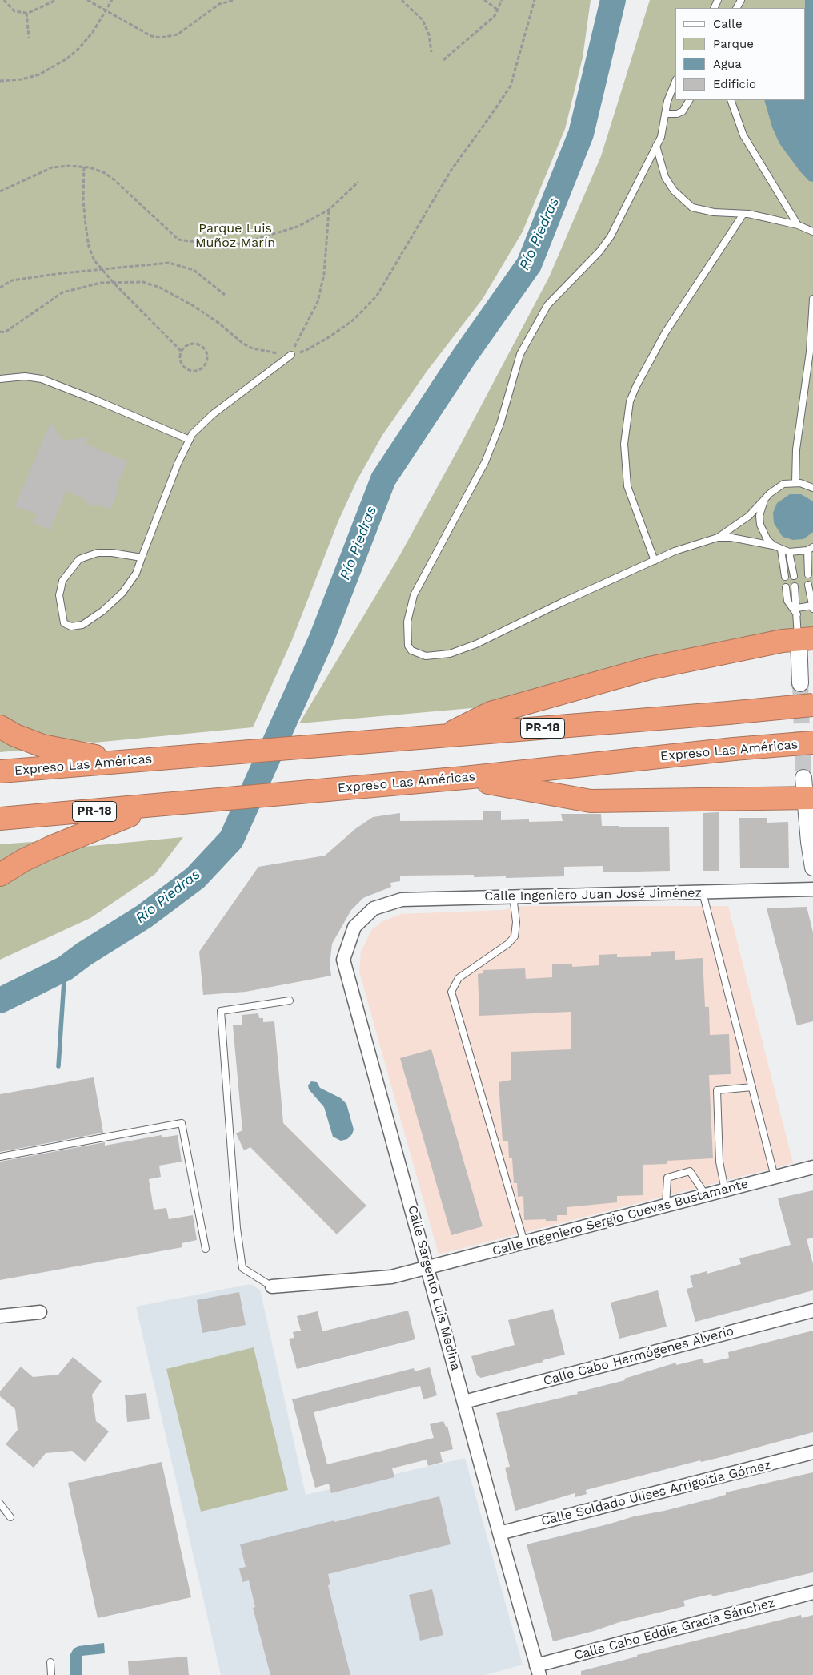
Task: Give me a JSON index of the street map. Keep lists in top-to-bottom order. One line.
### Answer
{"streets":{"highway":["PR-18","Expreso Las Américas"],"street":["Calle Ingeniero Juan José Jiménez","Calle Ingeniero Sergio Cuevas Bustamante","Calle Sargento Luis Medina","Calle Cabo Hermógenes Alverio","Calle Soldado Ulises Arrigoitia Gómez","Calle Cabo Eddie Gracia Sánchez"]},"crossings":[["Calle Ingeniero Juan José Jiménez","Calle Sargento Luis Medina"],["Calle Ingeniero Sergio Cuevas Bustamante","Calle Sargento Luis Medina"],["Calle Sargento Luis Medina","Calle Cabo Hermógenes Alverio"],["Calle Sargento Luis Medina","Calle Soldado Ulises Arrigoitia Gómez"],["Calle Sargento Luis Medina","Calle Cabo Eddie Gracia Sánchez"]],"water":["Río Piedras"],"parks":["Parque Luis Muñoz Marín"],"legend":["Calle","Parque","Agua","Edificio"]}
